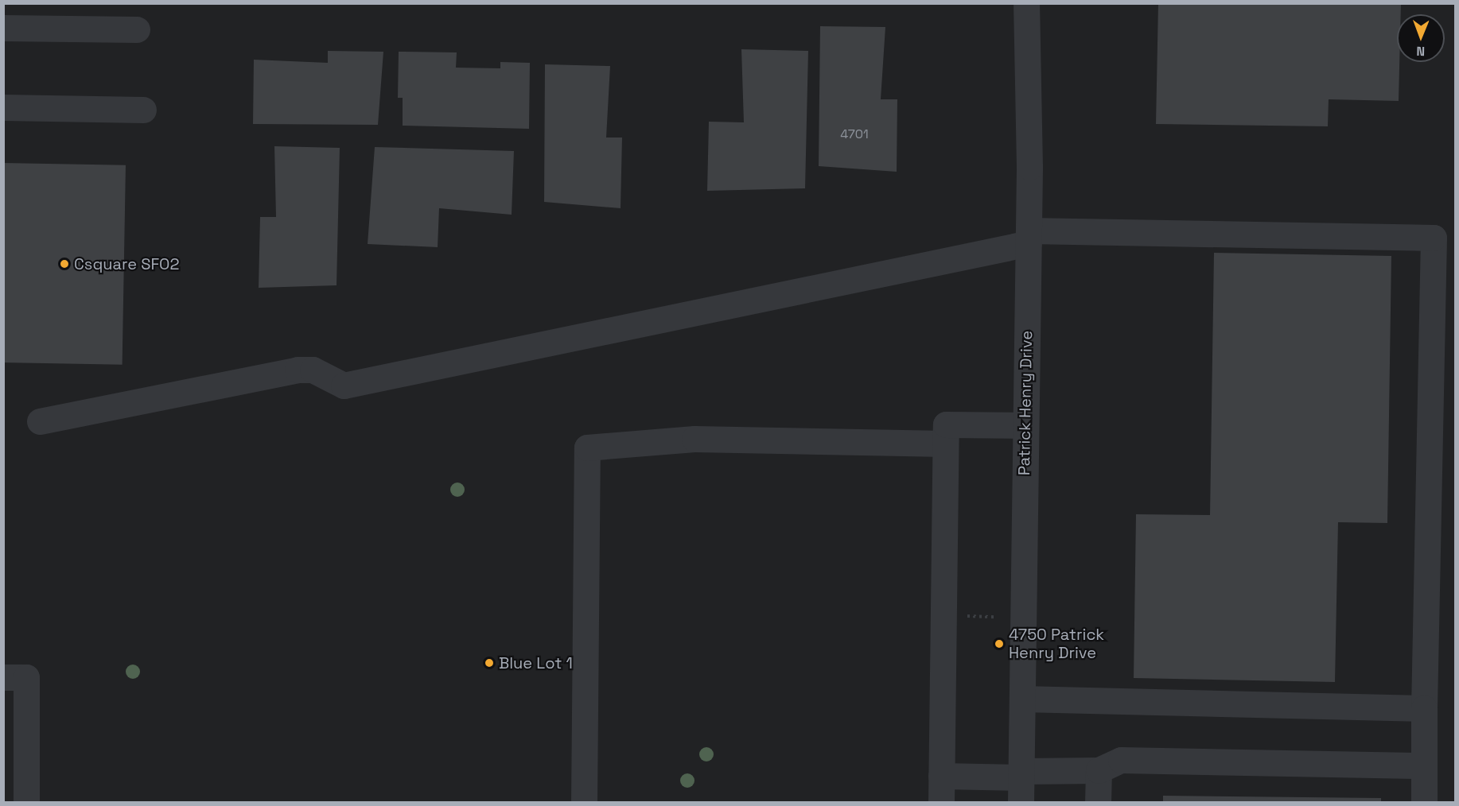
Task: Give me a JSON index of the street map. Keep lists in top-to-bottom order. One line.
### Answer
{"streets":{"street":["Patrick Henry Drive"]},"places":["Csquare SFO2","4750 Patrick Henry Drive","Blue Lot 1"],"house_numbers":["4701"],"north":"bottom"}
